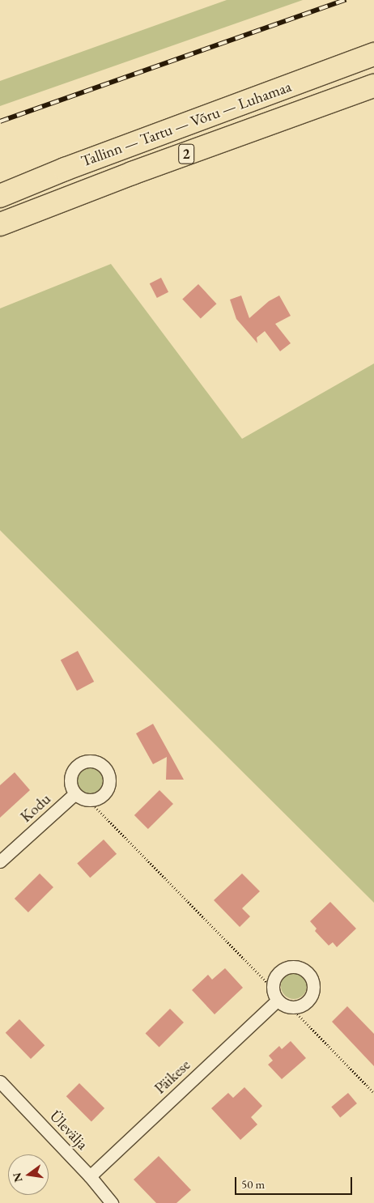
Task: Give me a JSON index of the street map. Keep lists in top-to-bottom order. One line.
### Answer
{"streets":{"highway":["Tallinn — Tartu — Võru — Luhamaa","2"],"street":["Kodu","Päikese","Ülevälja"]},"crossings":[["Päikese","Ülevälja"]],"scale_bar":"50 m","north":"left"}
